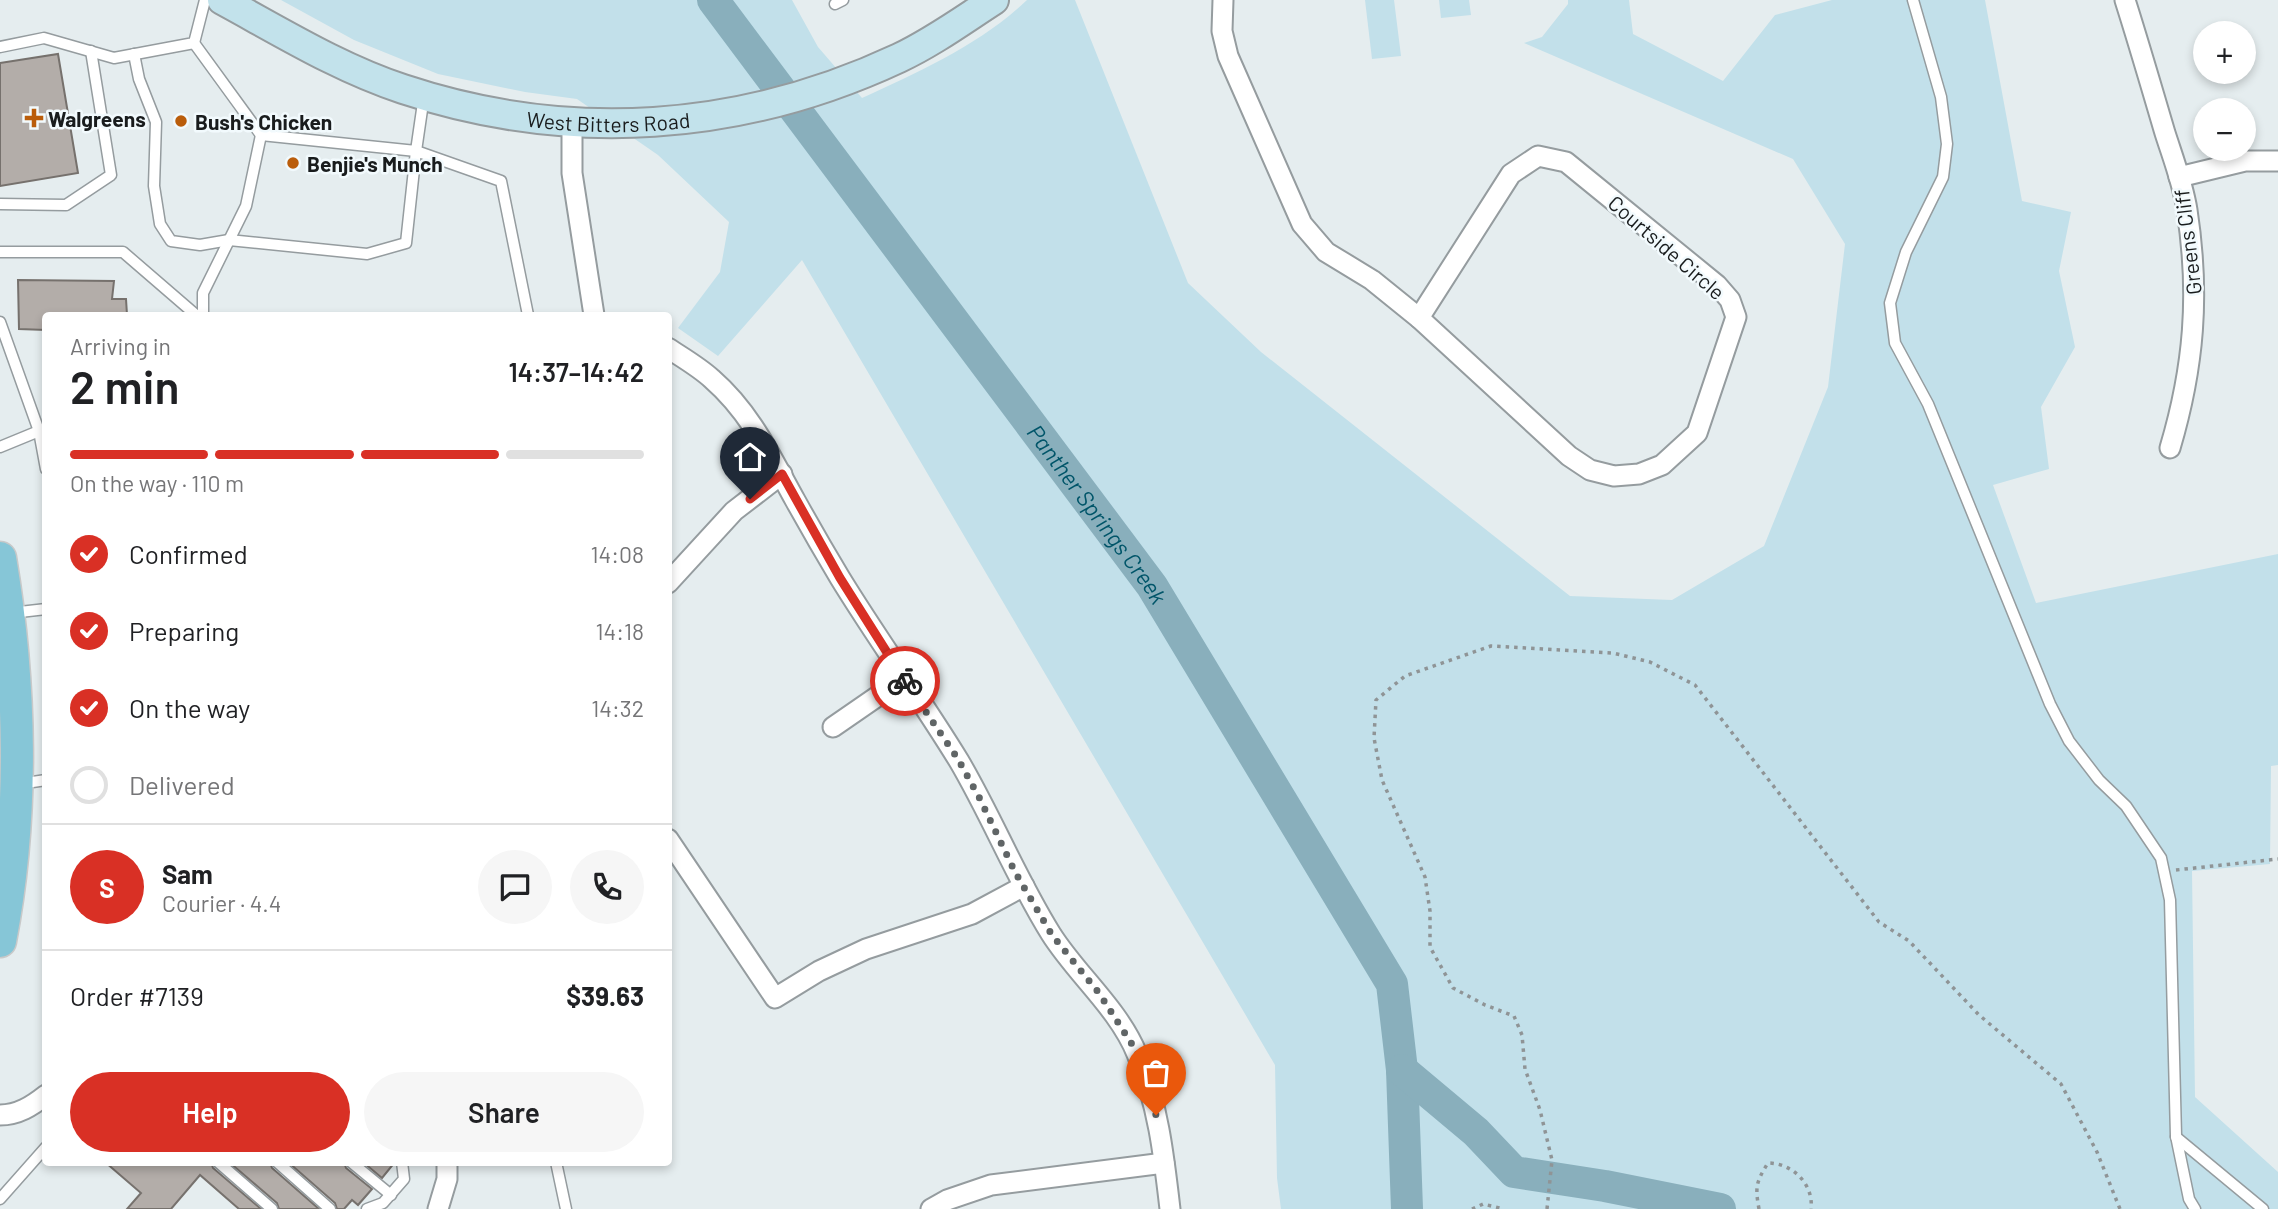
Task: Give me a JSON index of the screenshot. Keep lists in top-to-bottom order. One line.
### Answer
{"streets":{"main road":["West Bitters Road"],"street":["Greens Cliff","Courtside Circle"]},"water":["Panther Springs Creek"],"places":{"health":["Walgreens"],"other":["Bush's Chicken","Benjie's Munch"]},"page":{"map_buttons":["+","−"],"heading":["2 min","Arriving in","14:37–14:42"],"panel":["Sam","Courier · 4.4","Order #7139","$39.63"],"bar":"On the way · 110 m","list":[["Confirmed","14:08"],["Preparing","14:18"],["On the way","14:32"],"Delivered"],"round":"S","buttons":["Help","Share"]}}
